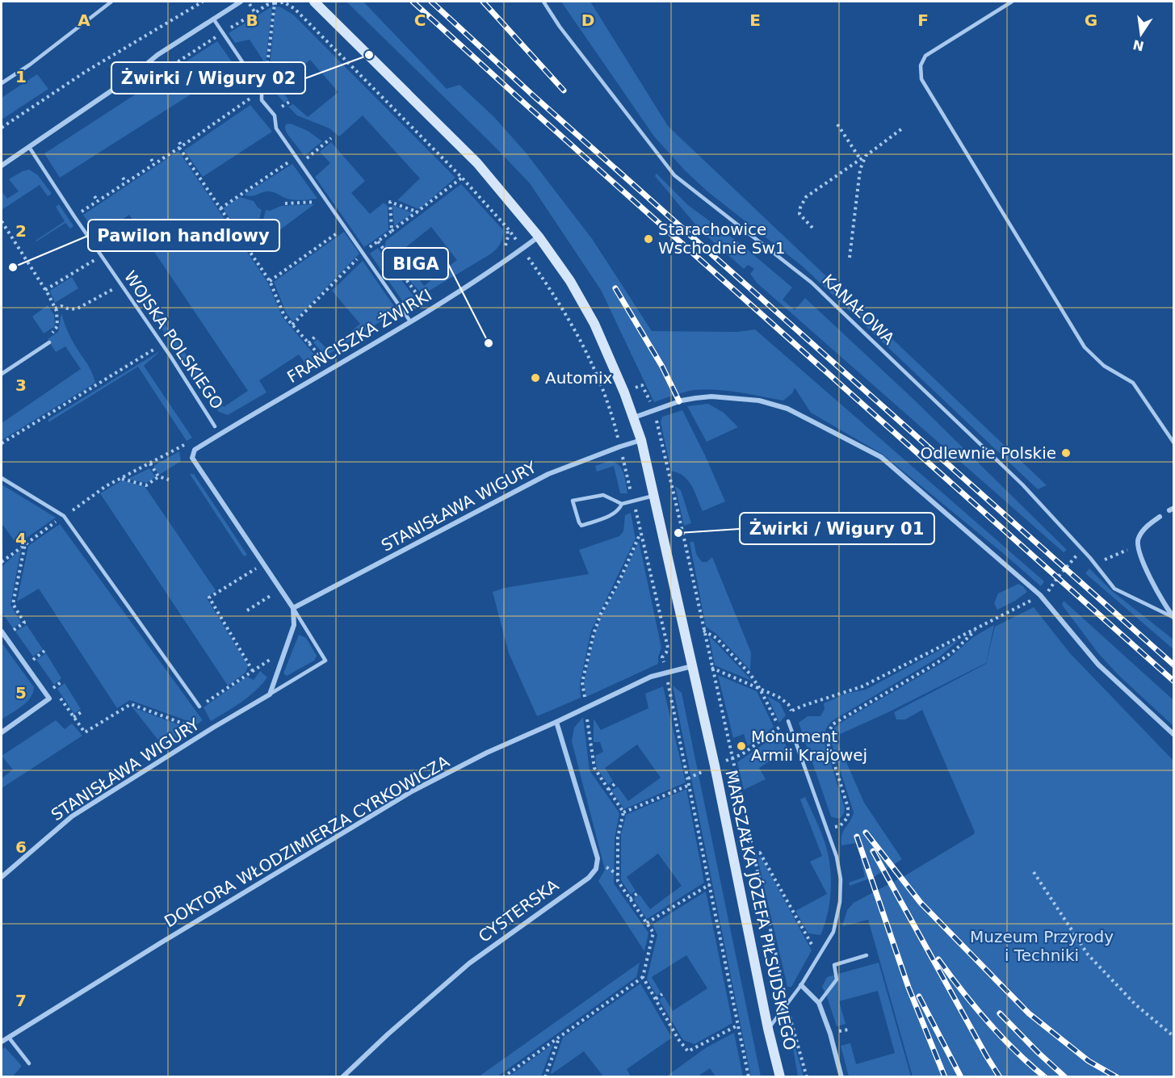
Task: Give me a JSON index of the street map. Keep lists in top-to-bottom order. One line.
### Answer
{"streets":{"street":["FRANCISZKA ŻWIRKI","STANISŁAWA WIGURY","DOKTORA WŁODZIMIERZA CYRKOWICZA","MARSZAŁKA JÓZEFA PIŁSUDSKIEGO","CYSTERSKA"],"lane":["KANAŁOWA","WOJSKA POLSKIEGO"]},"crossings":[["FRANCISZKA ŻWIRKI","STANISŁAWA WIGURY"],["FRANCISZKA ŻWIRKI","MARSZAŁKA JÓZEFA PIŁSUDSKIEGO"],["STANISŁAWA WIGURY","MARSZAŁKA JÓZEFA PIŁSUDSKIEGO"],["DOKTORA WŁODZIMIERZA CYRKOWICZA","MARSZAŁKA JÓZEFA PIŁSUDSKIEGO"],["DOKTORA WŁODZIMIERZA CYRKOWICZA","CYSTERSKA"]],"parks":["Muzeum Przyrody i Techniki"],"places":["Żwirki / Wigury 02","Starachowice Wschodnie Sw1","Pawilon handlowy","BIGA","Automix","Odlewnie Polskie","Żwirki / Wigury 01","Monument Armii Krajowej"],"north":"bottom","grid":{"columns":["A","B","C","D","E","F","G"],"rows":["1","2","3","4","5","6","7"]}}
